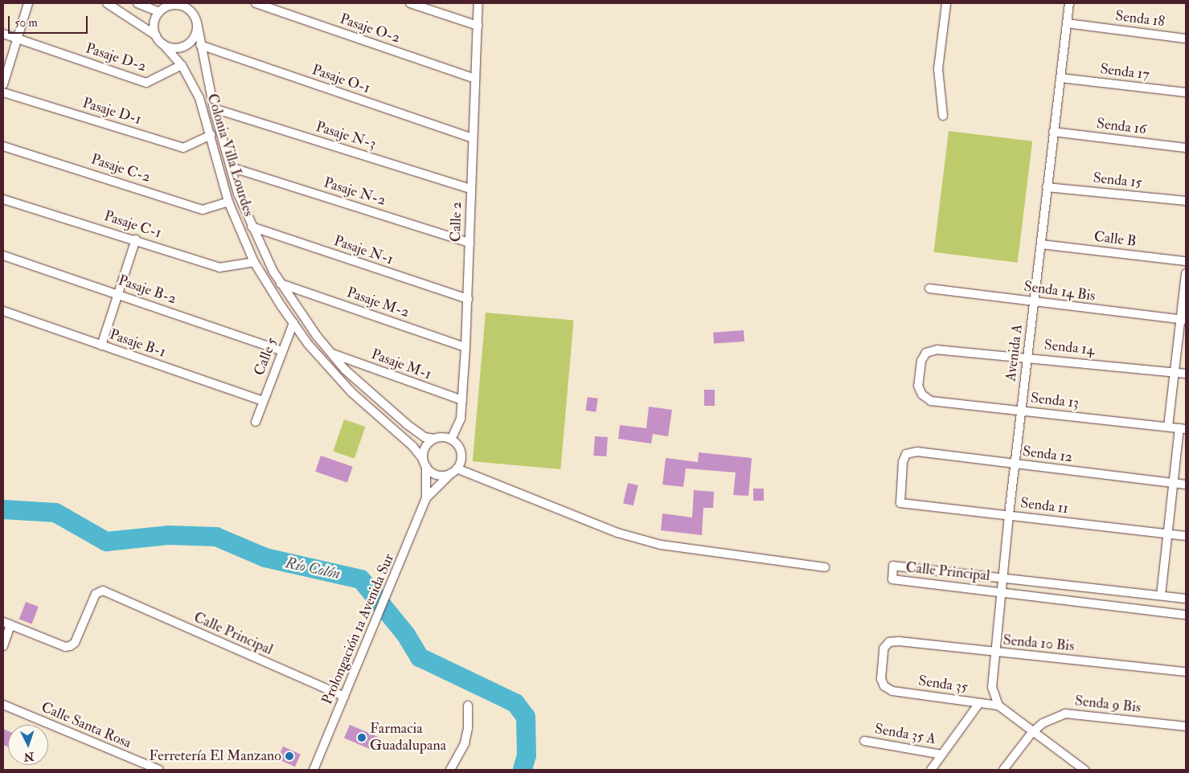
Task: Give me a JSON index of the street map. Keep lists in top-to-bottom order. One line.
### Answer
{"streets":{"street":["Senda 18","Pasaje O-2","Pasaje D-2","Senda 17","Pasaje O-1","Pasaje D-1","Senda 16","Pasaje N-3","Colonia Villa Lourdes","Pasaje C-2","Senda 15","Pasaje N-2","Calle 2","Pasaje C-1","Calle B","Pasaje N-1","Pasaje B-2","Senda 14 Bis","Pasaje M-2","Pasaje B-1","Senda 14","Avenida A","Calle 5","Pasaje M-1","Senda 13","Senda 12","Senda 11","Calle Principal","Prolongación 1a Avenida Sur","Senda 10 Bis","Senda 35","Senda 9 Bis","Calle Santa Rosa","Senda 35 A"]},"crossings":[["Senda 18","Avenida A"],["Pasaje O-2","Calle 2"],["Pasaje D-2","Colonia Villa Lourdes"],["Senda 17","Avenida A"],["Pasaje O-1","Colonia Villa Lourdes"],["Pasaje O-1","Calle 2"],["Pasaje D-1","Colonia Villa Lourdes"],["Senda 16","Avenida A"],["Pasaje N-3","Colonia Villa Lourdes"],["Pasaje N-3","Calle 2"],["Colonia Villa Lourdes","Pasaje C-2"],["Colonia Villa Lourdes","Pasaje N-2"],["Colonia Villa Lourdes","Calle 2"],["Colonia Villa Lourdes","Pasaje C-1"],["Colonia Villa Lourdes","Pasaje N-1"],["Colonia Villa Lourdes","Pasaje M-2"],["Colonia Villa Lourdes","Calle 5"],["Colonia Villa Lourdes","Pasaje M-1"],["Colonia Villa Lourdes","Prolongación 1a Avenida Sur"],["Senda 15","Avenida A"],["Pasaje N-2","Calle 2"],["Calle 2","Pasaje N-1"],["Calle 2","Pasaje M-2"],["Calle 2","Pasaje M-1"],["Calle 2","Prolongación 1a Avenida Sur"],["Calle B","Avenida A"],["Pasaje B-2","Calle 5"],["Senda 14 Bis","Avenida A"],["Pasaje B-1","Calle 5"],["Senda 14","Avenida A"],["Senda 14","Senda 13"],["Avenida A","Senda 13"],["Avenida A","Senda 12"],["Avenida A","Senda 11"],["Avenida A","Calle Principal"],["Avenida A","Senda 10 Bis"],["Avenida A","Senda 35"],["Senda 12","Senda 11"],["Calle Principal","Prolongación 1a Avenida Sur"],["Senda 10 Bis","Senda 35"]],"water":["Río Colón"],"places":["Farmacia Guadalupana","Ferretería El Manzano"],"scale_bar":"50 m","north":"bottom"}
